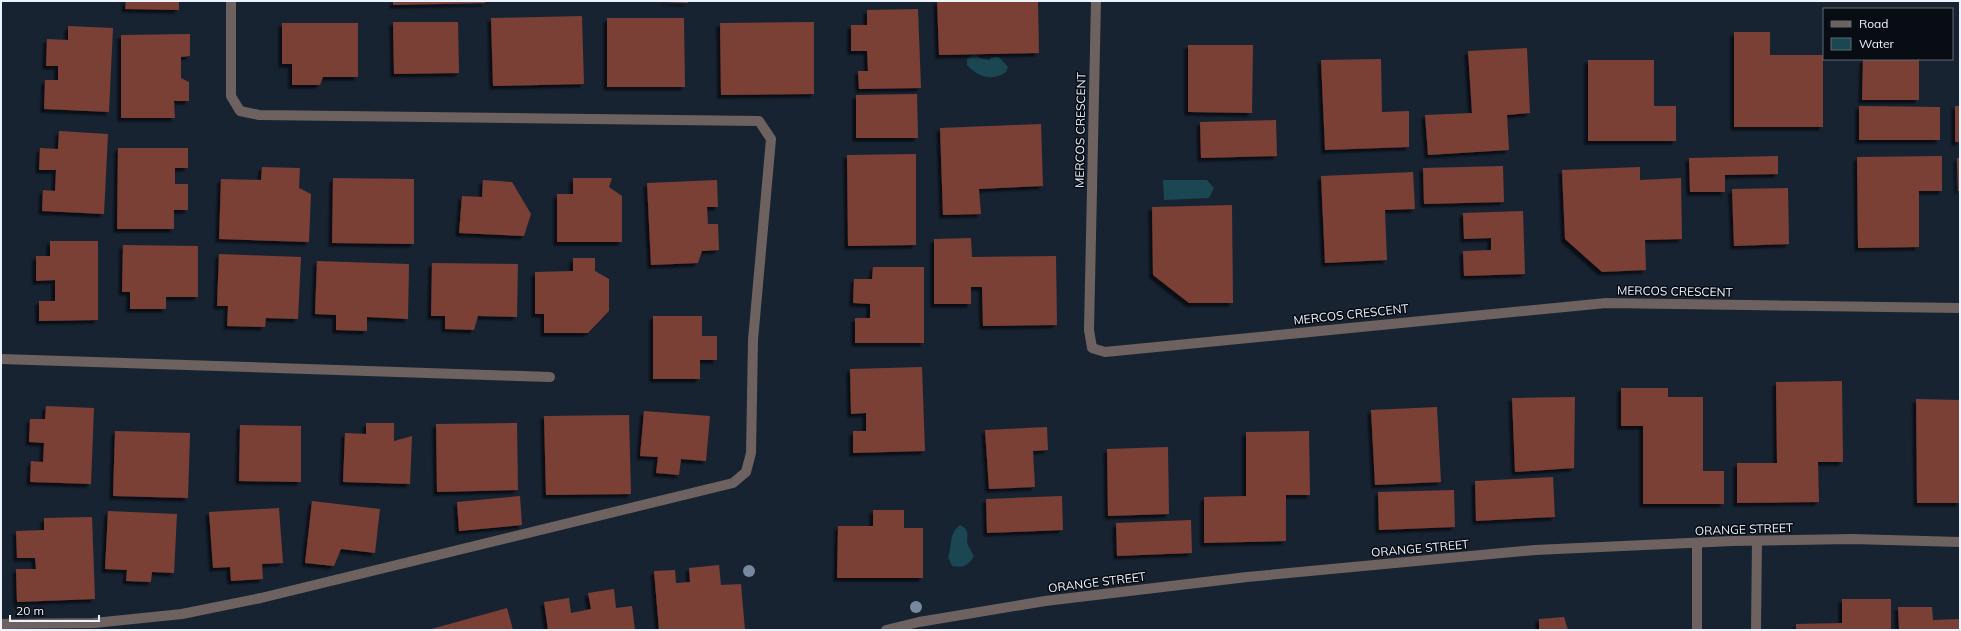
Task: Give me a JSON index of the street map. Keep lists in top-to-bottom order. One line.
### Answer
{"streets":{"street":["MERCOS CRESCENT","ORANGE STREET"]},"legend":["Road","Water"],"scale_bar":"20 m"}
